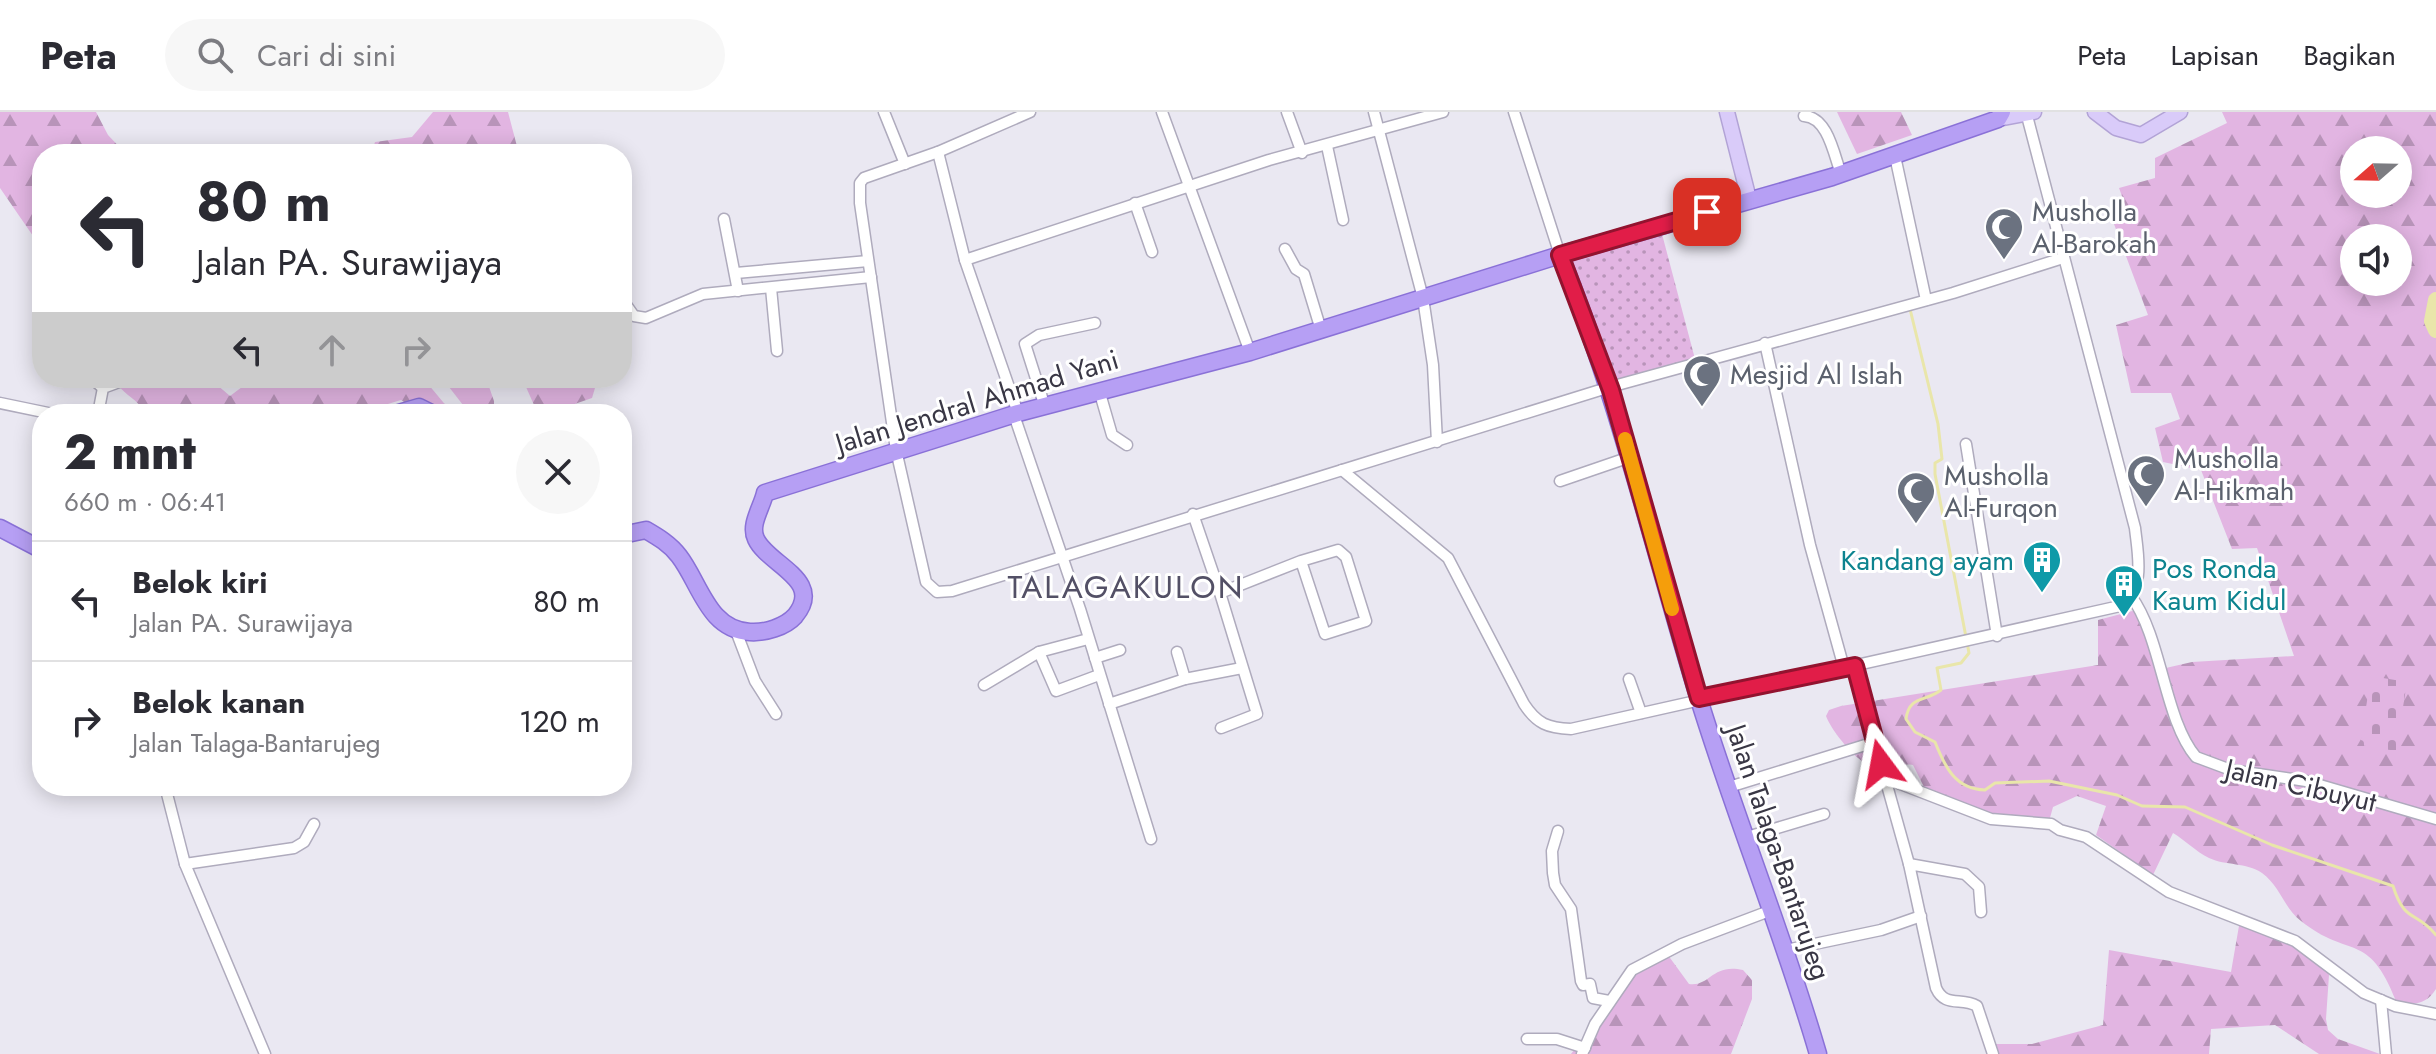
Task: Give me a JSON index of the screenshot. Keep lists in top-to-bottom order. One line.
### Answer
{"streets":{"main road":["Jalan Jendral Ahmad Yani","Jalan Talaga-Bantarujeg"],"street":["Jalan Cibuyut"]},"crossings":[["Jalan Jendral Ahmad Yani","Jalan Talaga-Bantarujeg"]],"districts":["TALAGAKULON"],"places":{"mosque":["Musholla Al-Barokah","Mesjid Al Islah","Musholla Al-Hikmah","Musholla Al-Furqon"],"building":["Kandang ayam","Pos Ronda Kaum Kidul"]},"north":"left","page":{"header":"Peta","search":"Cari di sini","nav":["Peta","Lapisan","Bagikan"],"turn":["80 m","Jalan PA. Surawijaya"],"heading":["2 mnt","660 m · 06:41"],"list":[{"name":"Belok kiri","note":"Jalan PA. Surawijaya","value":"80 m"},{"name":"Belok kanan","note":"Jalan Talaga-Bantarujeg","value":"120 m"}]}}
